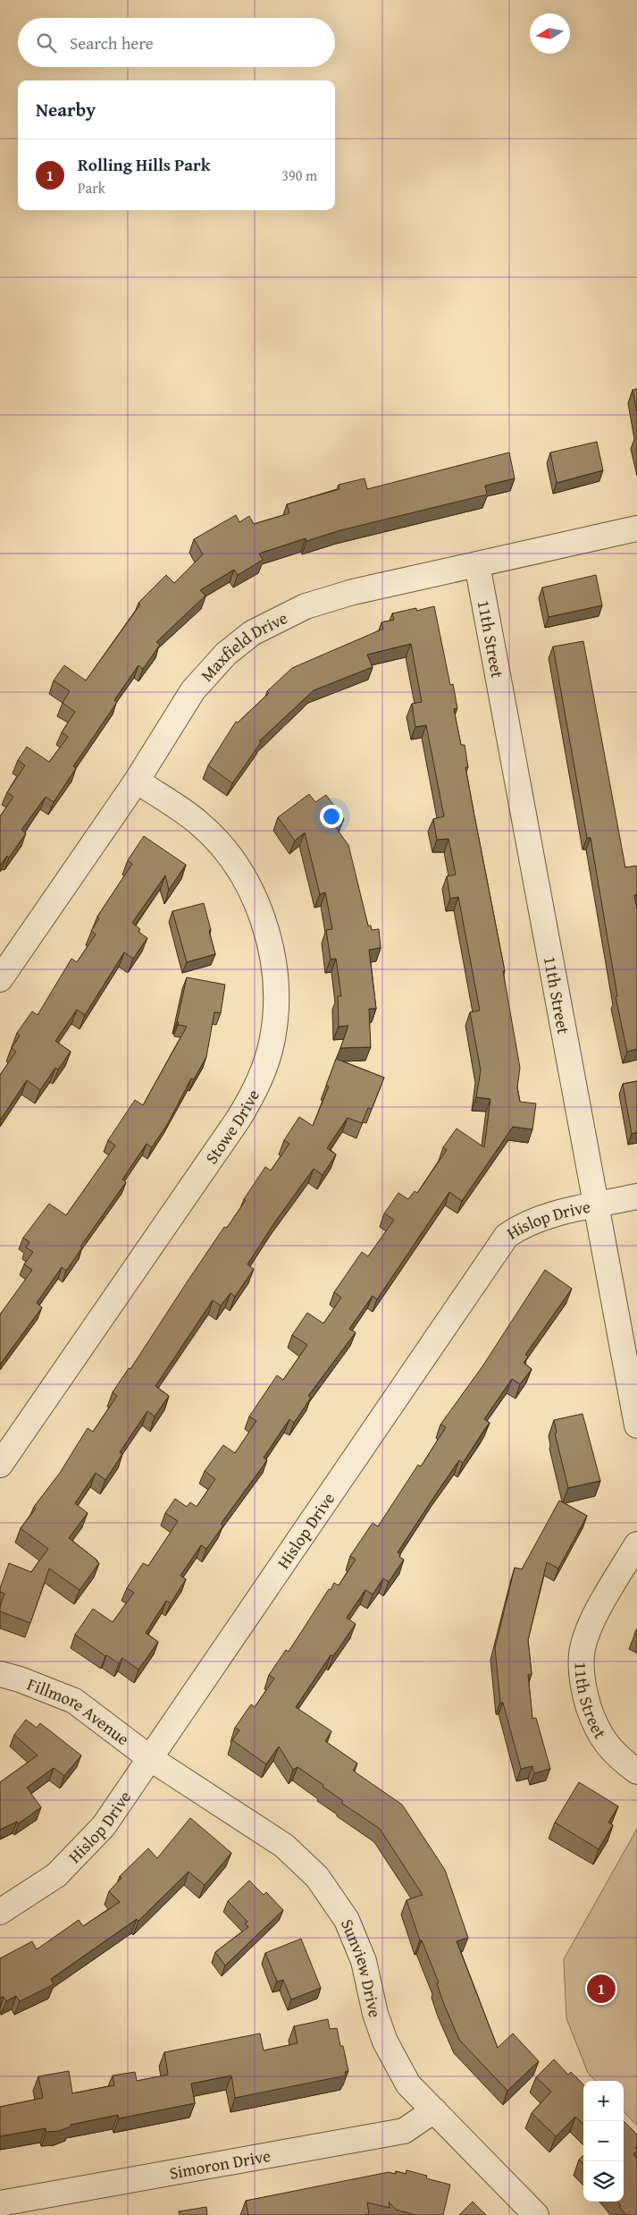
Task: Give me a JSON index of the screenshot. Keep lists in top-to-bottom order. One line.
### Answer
{"streets":{"street":["11th Street","Maxfield Drive","Stowe Drive","Hislop Drive","Fillmore Avenue","Sunview Drive","Simoron Drive"]},"crossings":[["11th Street","Maxfield Drive"],["11th Street","Hislop Drive"],["Maxfield Drive","Stowe Drive"],["Hislop Drive","Fillmore Avenue"],["Hislop Drive","Sunview Drive"],["Fillmore Avenue","Sunview Drive"],["Sunview Drive","Simoron Drive"]],"north":"left","page":{"search":"Search here","heading":"Nearby","list":[{"mark":"1","name":"Rolling Hills Park","note":"Park","value":"390 m"}],"pins":"1","map_buttons":["+","−"]}}
